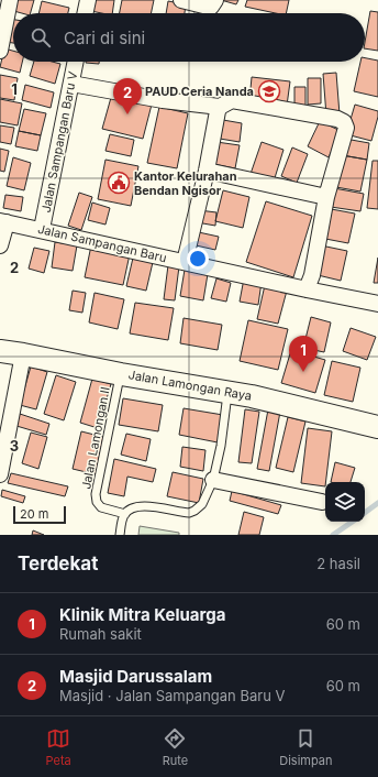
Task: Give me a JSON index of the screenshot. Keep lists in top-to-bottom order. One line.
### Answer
{"streets":{"street":["Jalan Sampangan Baru V","Jalan Sampangan Baru","Jalan Lamongan Raya"],"lane":["Jalan Lamongan II"]},"crossings":[["Jalan Sampangan Baru V","Jalan Sampangan Baru"],["Jalan Lamongan Raya","Jalan Lamongan II"]],"places":{"school or university":["PAUD Ceria Nanda"],"public building":["Kantor Kelurahan Bendan Ngisor"]},"scale_bar":"20 m","page":{"search":"Cari di sini","pins":["2","1"],"scale":"20 m","heading":["Terdekat","2 hasil"],"list":[{"mark":"1","name":"Klinik Mitra Keluarga","note":"Rumah sakit","value":"60 m"},{"mark":"2","name":"Masjid Darussalam","note":"Masjid · Jalan Sampangan Baru V","value":"60 m"}],"nav":["Peta","Rute","Disimpan"]},"grid":{"rows":["1","2","3"]}}
